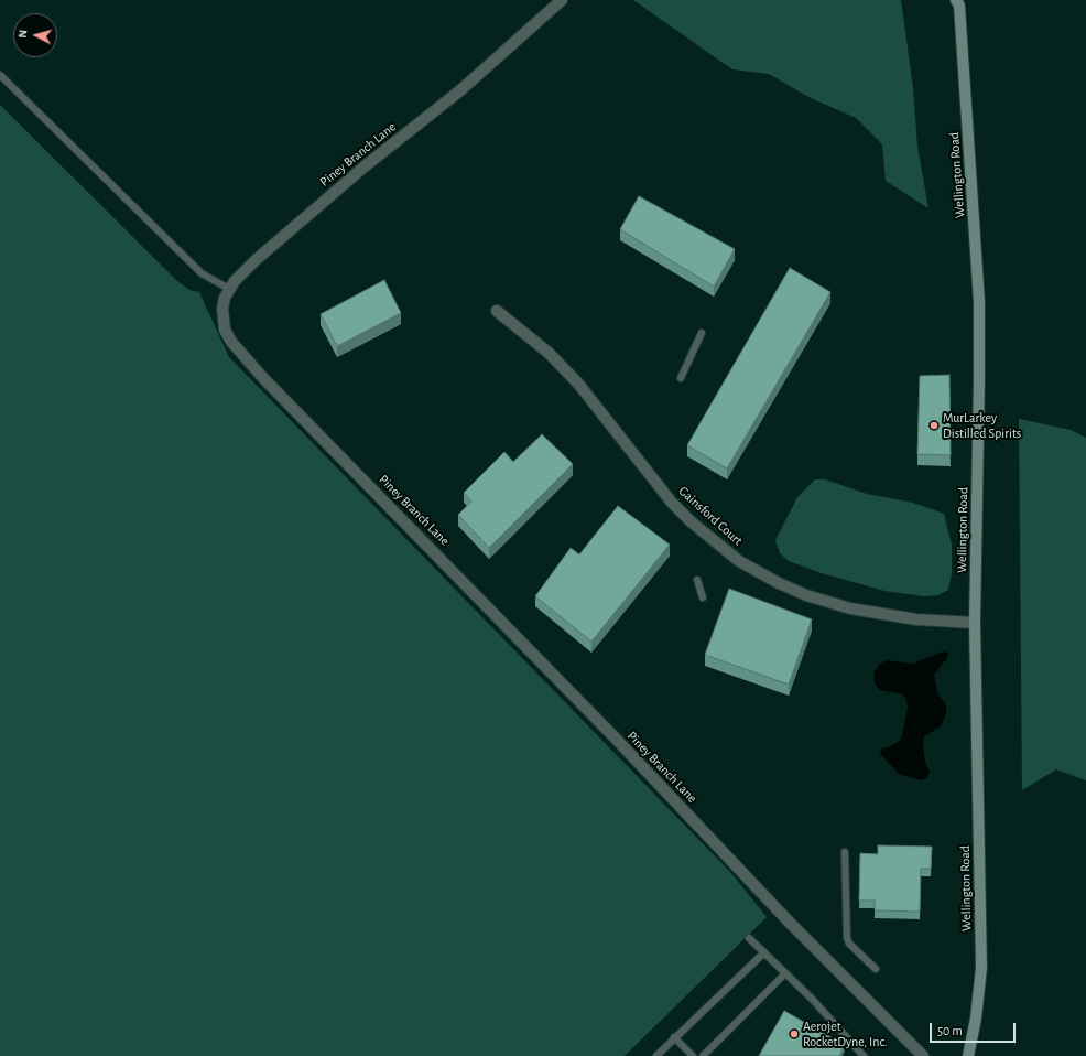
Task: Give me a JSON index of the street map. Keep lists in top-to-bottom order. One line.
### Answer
{"streets":{"main road":["Wellington Road"],"street":["Piney Branch Lane","Gainsford Court"]},"crossings":[["Wellington Road","Gainsford Court"]],"places":["MurLarkey Distilled Spirits","Aerojet RocketDyne, Inc."],"scale_bar":"50 m","north":"left"}
